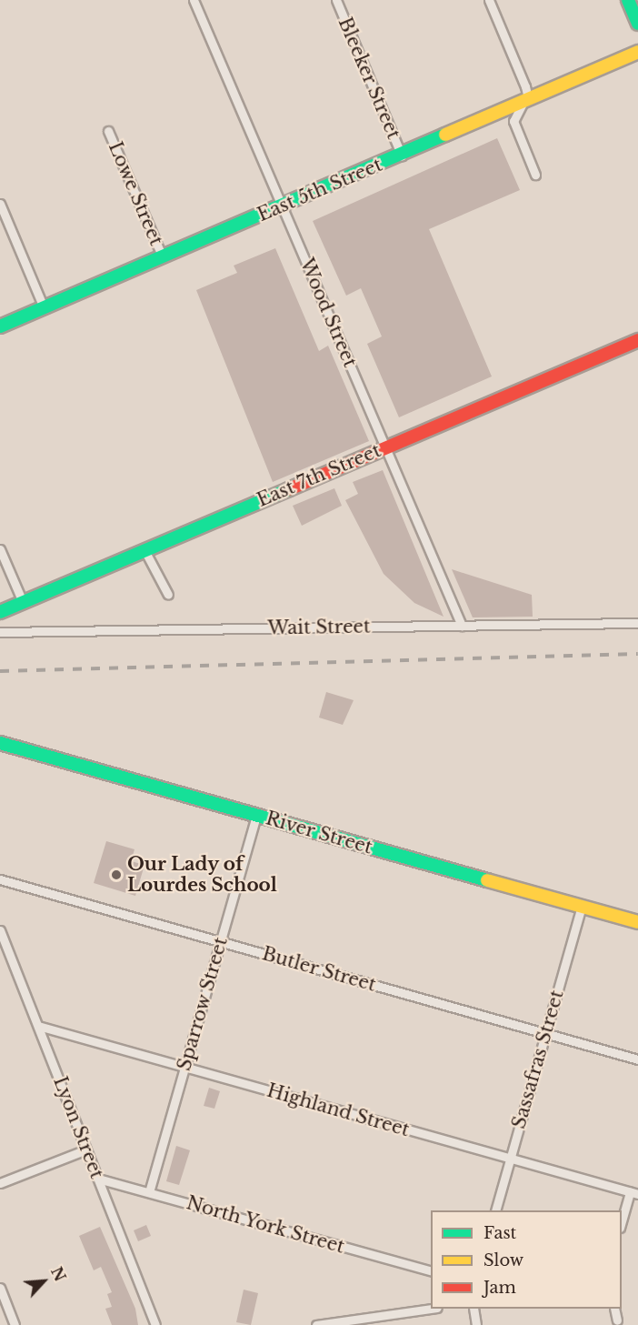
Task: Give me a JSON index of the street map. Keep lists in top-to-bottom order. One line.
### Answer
{"streets":{"street":["Bleeker Street","East 5th Street","Lowe Street","Wood Street","East 7th Street","Wait Street","River Street","Butler Street","Sparrow Street","Sassafras Street","Highland Street","Lyon Street","North York Street"]},"crossings":[["Bleeker Street","East 5th Street"],["East 5th Street","Lowe Street"],["East 5th Street","Wood Street"],["Wood Street","East 7th Street"],["Wood Street","Wait Street"],["River Street","Sparrow Street"],["River Street","Sassafras Street"],["Butler Street","Sparrow Street"],["Butler Street","Sassafras Street"],["Sparrow Street","Highland Street"],["Sparrow Street","North York Street"],["Sassafras Street","Highland Street"],["Highland Street","Lyon Street"],["Lyon Street","North York Street"]],"places":["Our Lady of Lourdes School"],"legend":["Fast","Slow","Jam"],"north":"top right"}
